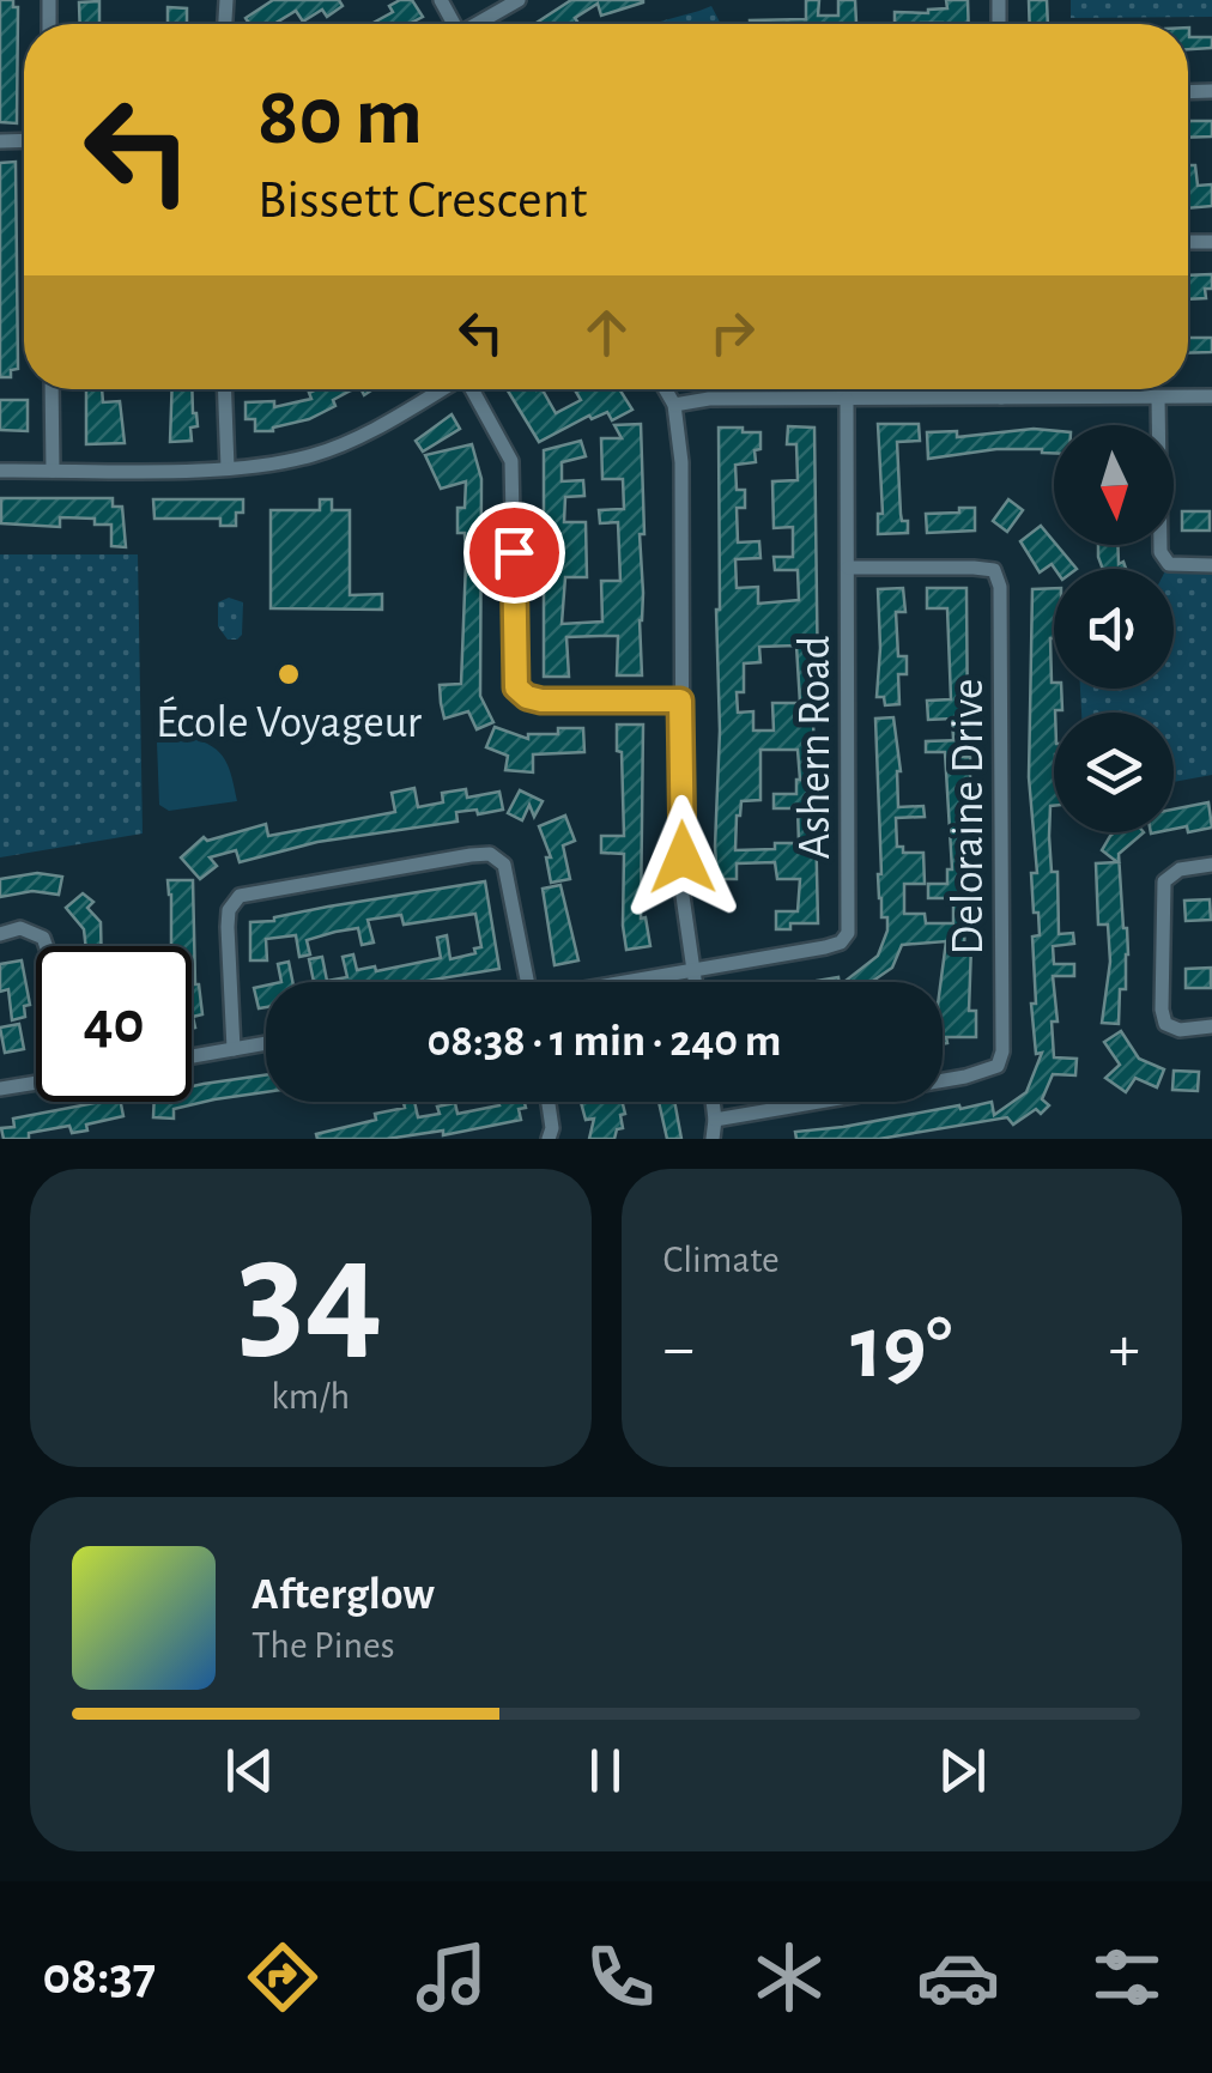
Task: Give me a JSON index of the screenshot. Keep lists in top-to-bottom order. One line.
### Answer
{"streets":{"street":["Ashern Road","Deloraine Drive"]},"crossings":[["Ashern Road","Deloraine Drive"]],"places":["École Voyageur"],"north":"bottom","page":{"turn":["80 m","Bissett Crescent"],"limit":"40","trip":"08:38 · 1 min · 240 m","tile":[["34","km/h"],"Climate"],"heat":["−","19°","+"],"song":["Afterglow","The Pines"],"tabs":"08:37"}}
